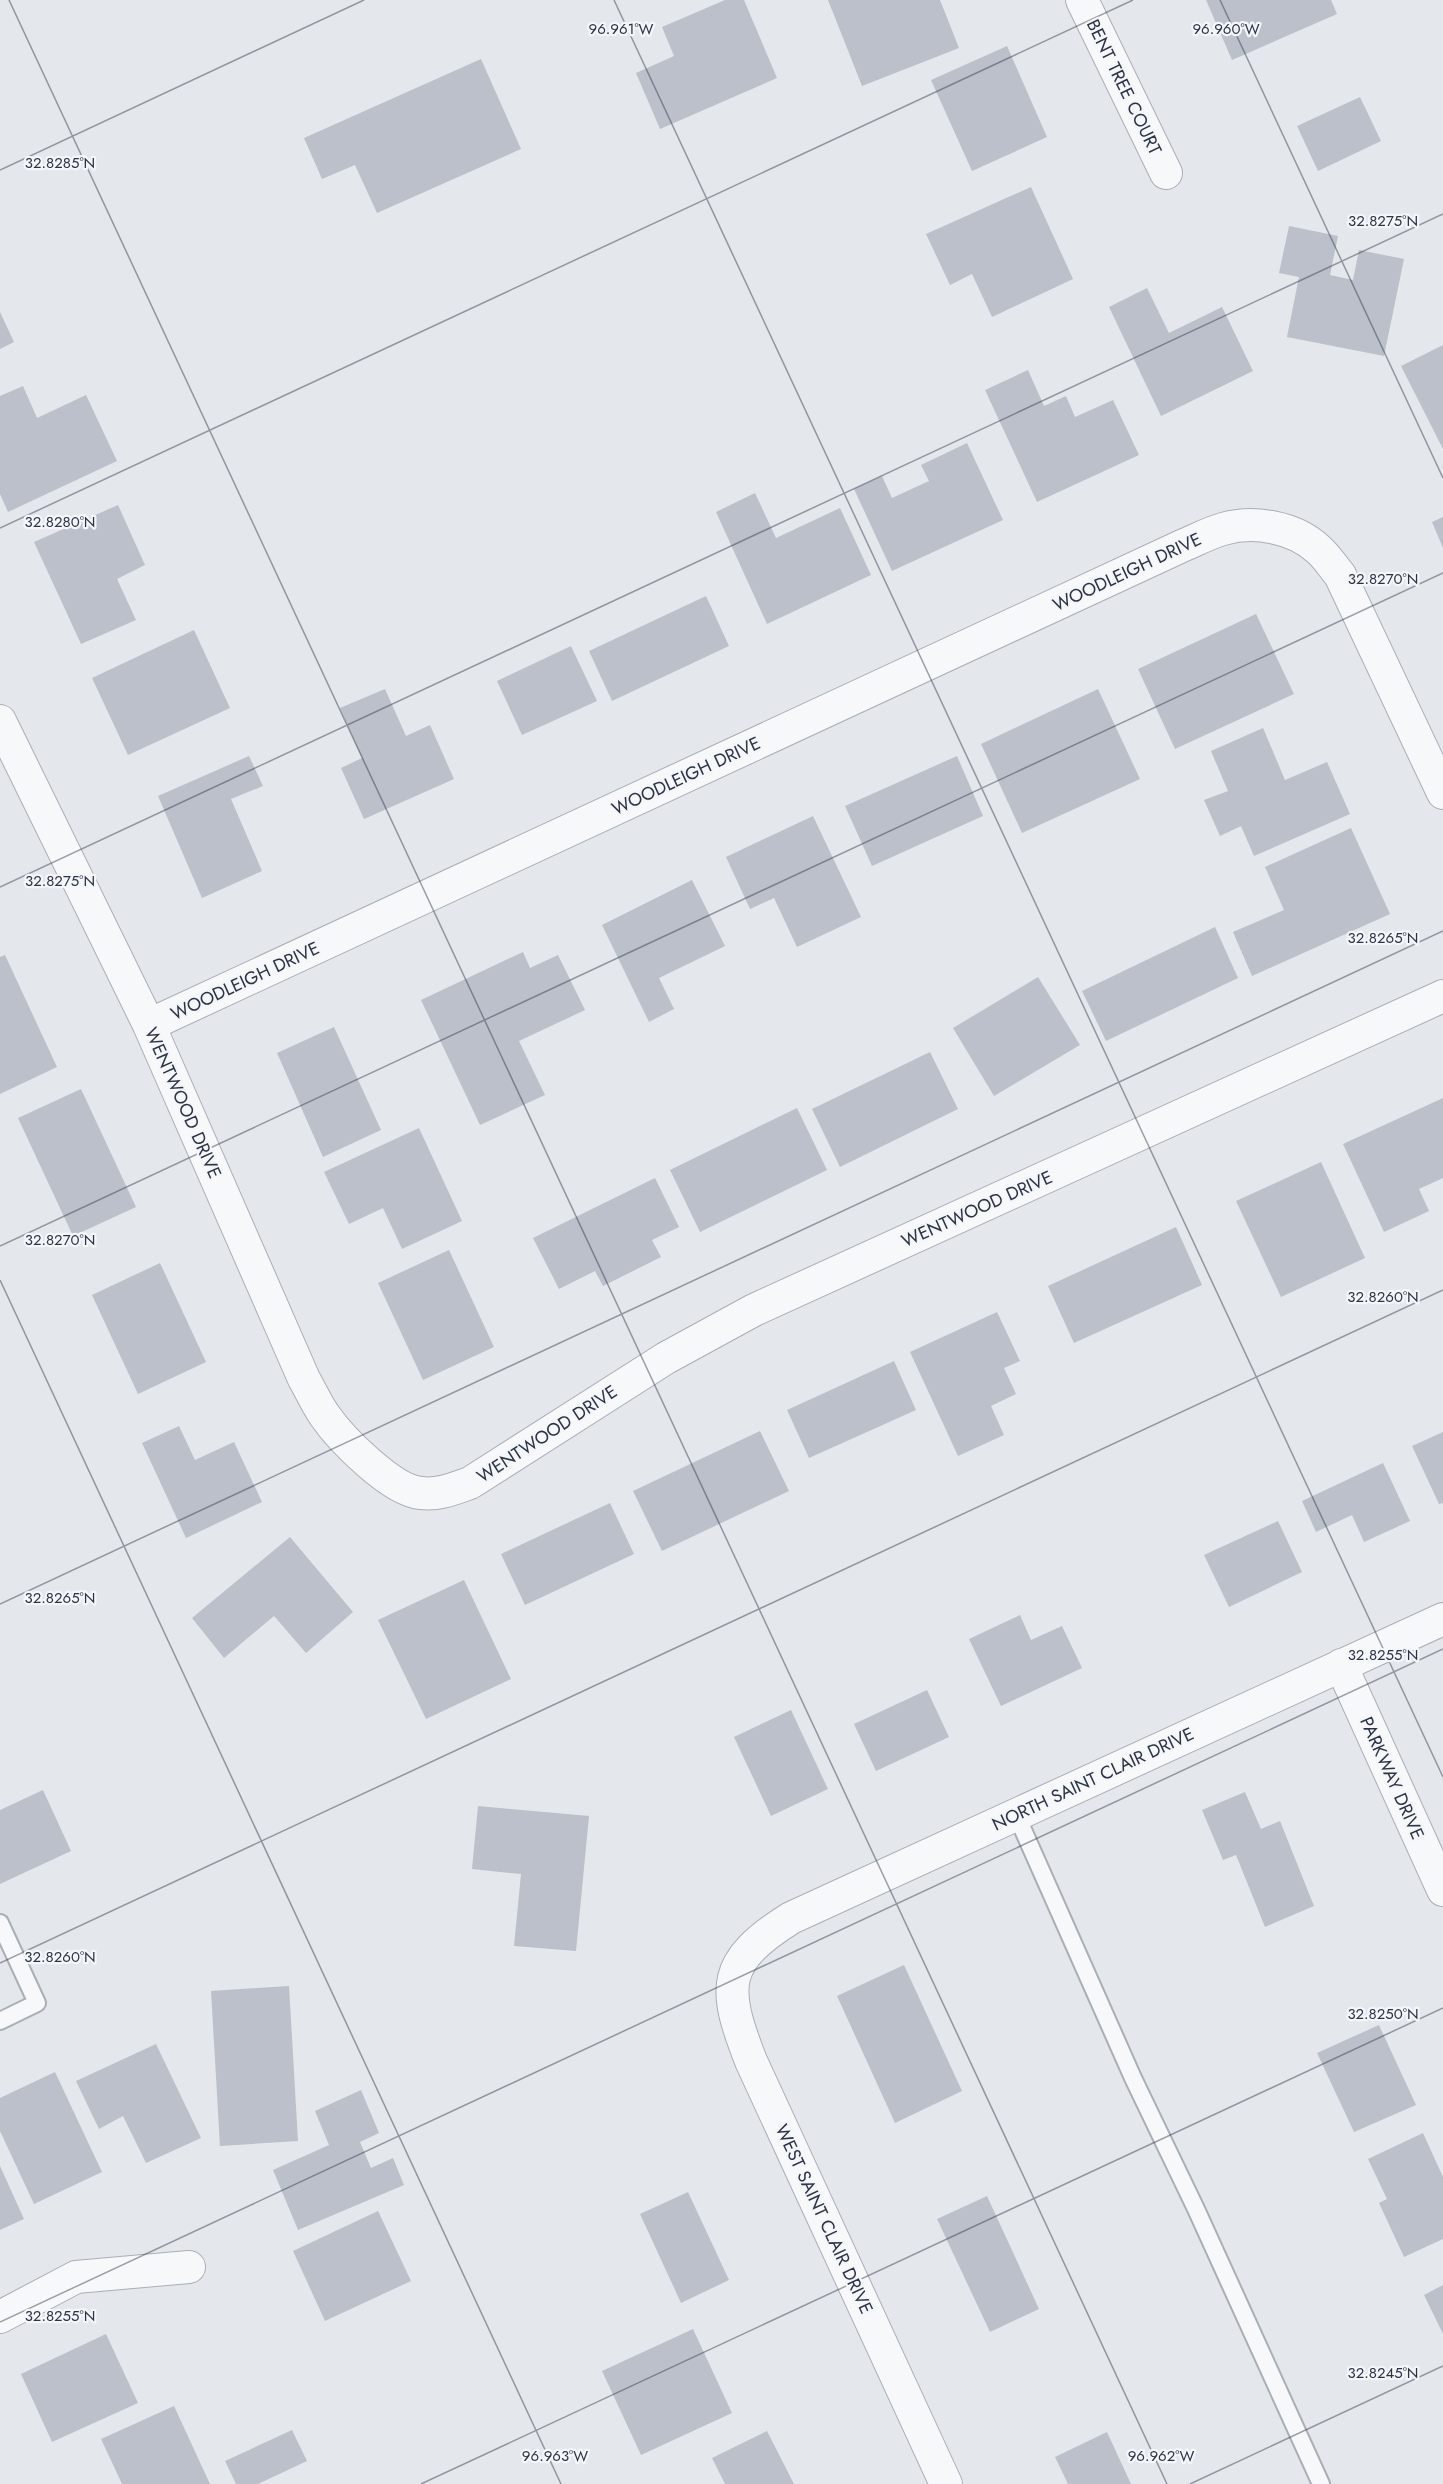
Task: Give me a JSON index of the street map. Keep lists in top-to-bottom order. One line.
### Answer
{"streets":{"street":["BENT TREE COURT","WOODLEIGH DRIVE","WENTWOOD DRIVE","PARKWAY DRIVE","NORTH SAINT CLAIR DRIVE","WEST SAINT CLAIR DRIVE"]},"crossings":[["WOODLEIGH DRIVE","WENTWOOD DRIVE"],["PARKWAY DRIVE","NORTH SAINT CLAIR DRIVE"],["NORTH SAINT CLAIR DRIVE","WEST SAINT CLAIR DRIVE"]],"coordinates":["96.961°W","96.960°W","32.8285°N","32.8275°N","32.8280°N","32.8270°N","32.8265°N","32.8260°N","32.8255°N","32.8250°N","32.8245°N","96.963°W","96.962°W"]}
